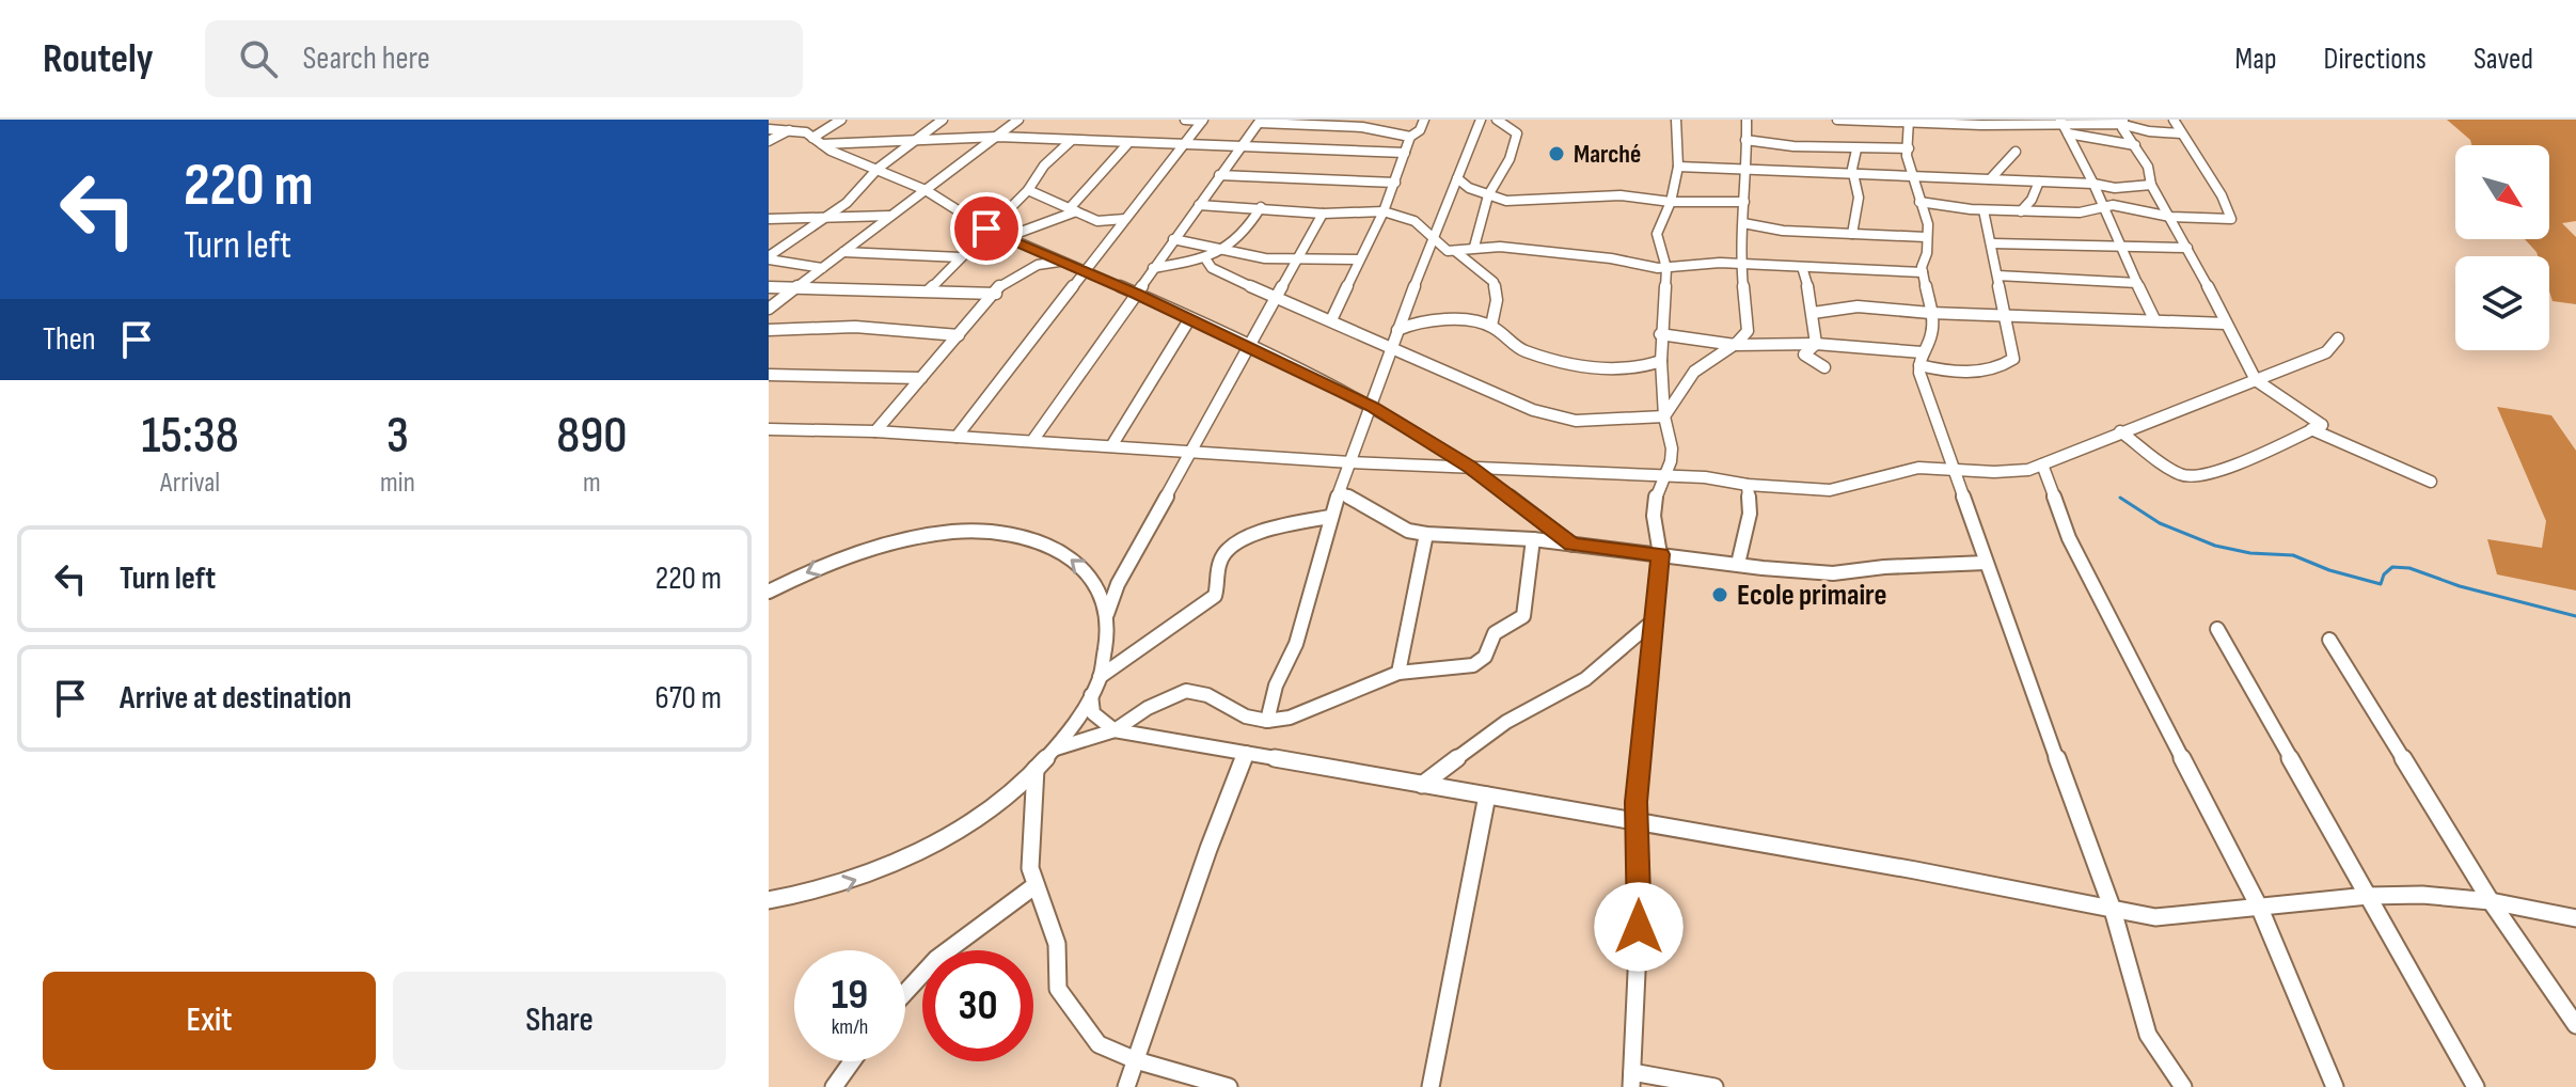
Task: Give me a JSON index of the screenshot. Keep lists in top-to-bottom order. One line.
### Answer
{"places":["Marché","Ecole primaire"],"north":"bottom right","page":{"header":"Routely","search":"Search here","nav":["Map","Directions","Saved"],"turn":["220 m","Turn left"],"then":"Then","eta":["15:38","Arrival","3","min","890","m"],"list":[{"name":"Turn left","value":"220 m"},{"name":"Arrive at destination","value":"670 m"}],"speed":"19 km/h","limit":"30","buttons":["Exit","Share"]}}
